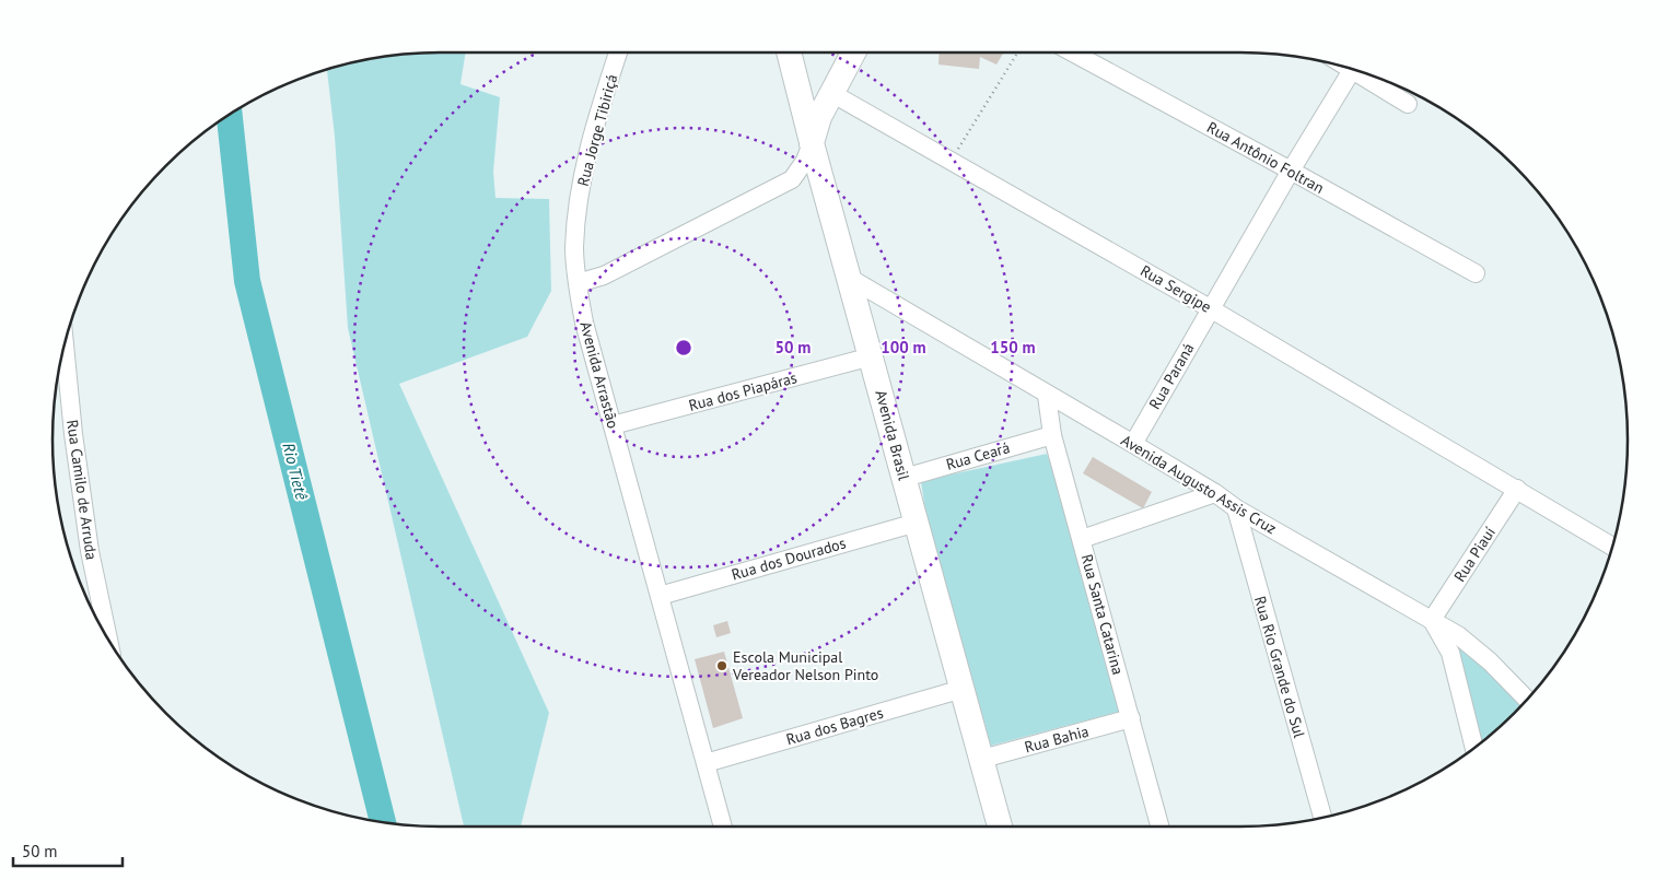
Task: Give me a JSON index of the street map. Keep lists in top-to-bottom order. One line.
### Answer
{"streets":{"street":["Rua Jorge Tibiriçá","Rua Antônio Foltran","Rua Sergipe","Avenida Arrastão","Rua Paraná","Rua dos Piapáras","Avenida Brasil","Rua Ceará","Avenida Augusto Assis Cruz","Rua Camilo de Arruda","Rua Piauí","Rua dos Dourados","Rua Santa Catarina","Rua Rio Grande do Sul","Rua dos Bagres","Rua Bahia"]},"crossings":[["Rua Jorge Tibiriçá","Avenida Arrastão"],["Rua Antônio Foltran","Rua Paraná"],["Rua Sergipe","Rua Paraná"],["Rua Sergipe","Rua Piauí"],["Avenida Arrastão","Rua dos Piapáras"],["Avenida Arrastão","Rua dos Dourados"],["Avenida Arrastão","Rua dos Bagres"],["Rua Paraná","Avenida Augusto Assis Cruz"],["Rua dos Piapáras","Avenida Brasil"],["Avenida Brasil","Rua Ceará"],["Avenida Brasil","Avenida Augusto Assis Cruz"],["Avenida Brasil","Rua dos Dourados"],["Avenida Brasil","Rua dos Bagres"],["Avenida Brasil","Rua Bahia"],["Rua Ceará","Rua Santa Catarina"],["Avenida Augusto Assis Cruz","Rua Piauí"],["Avenida Augusto Assis Cruz","Rua Santa Catarina"],["Avenida Augusto Assis Cruz","Rua Rio Grande do Sul"],["Rua Santa Catarina","Rua Bahia"]],"water":["Rio Tietê"],"places":["Escola Municipal Vereador Nelson Pinto"],"scale_bar":"50 m","rings":["50 m","100 m","150 m"]}
